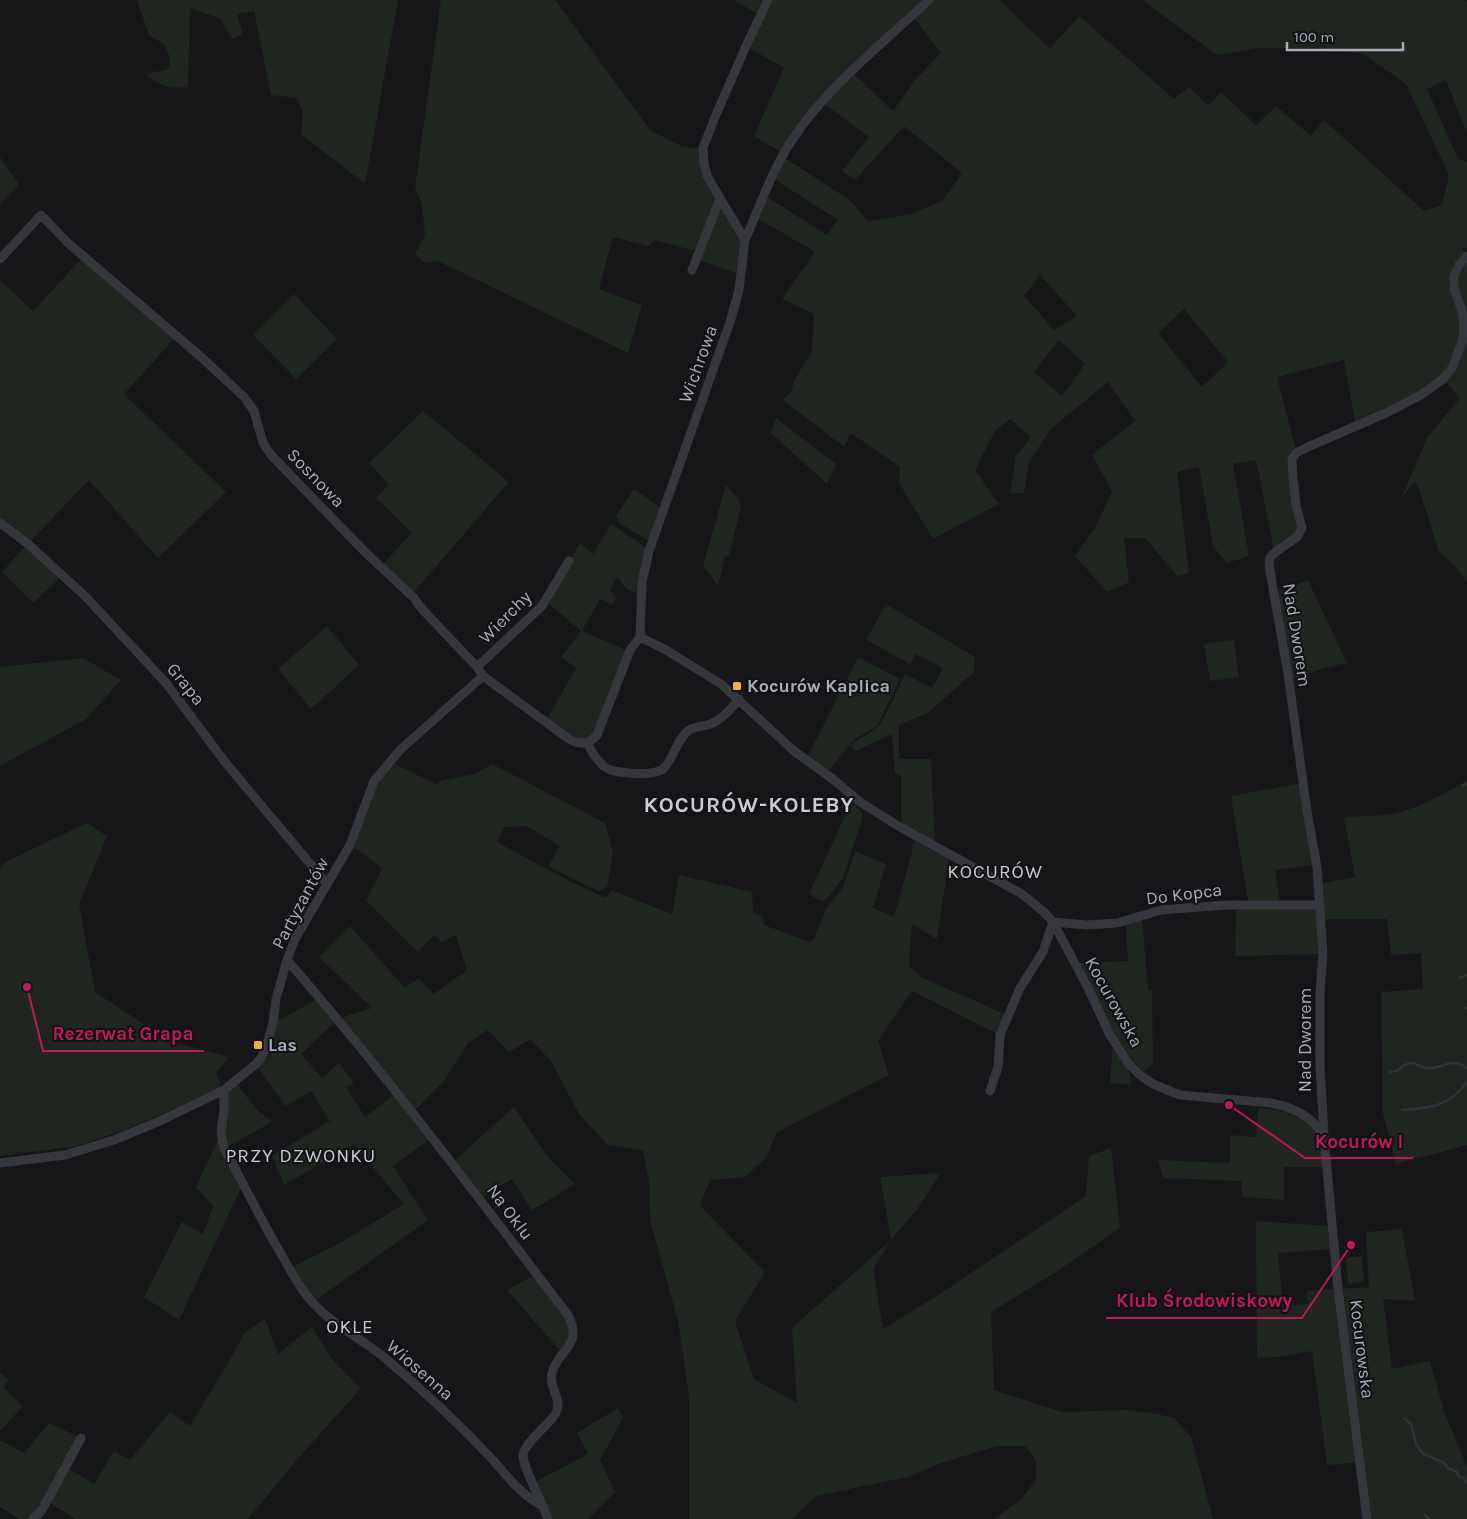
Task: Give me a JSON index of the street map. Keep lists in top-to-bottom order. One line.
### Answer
{"streets":{"street":["Wichrowa","Sosnowa","Wierchy","Nad Dworem","Grapa","Do Kopca","Partyzantów","Kocurowska","Na Oklu","Wiosenna"]},"crossings":[["Wichrowa","Sosnowa"],["Wichrowa","Kocurowska"],["Sosnowa","Wierchy"],["Sosnowa","Partyzantów"],["Nad Dworem","Do Kopca"],["Nad Dworem","Kocurowska"],["Grapa","Partyzantów"],["Do Kopca","Kocurowska"],["Partyzantów","Na Oklu"],["Partyzantów","Wiosenna"],["Na Oklu","Wiosenna"]],"districts":["KOCURÓW-KOLEBY","KOCURÓW","PRZY DZWONKU","OKLE"],"places":{"transit":["Kocurów Kaplica","Las"],"other":["Rezerwat Grapa","Kocurów I","Klub Środowiskowy"]},"scale_bar":"100 m"}
